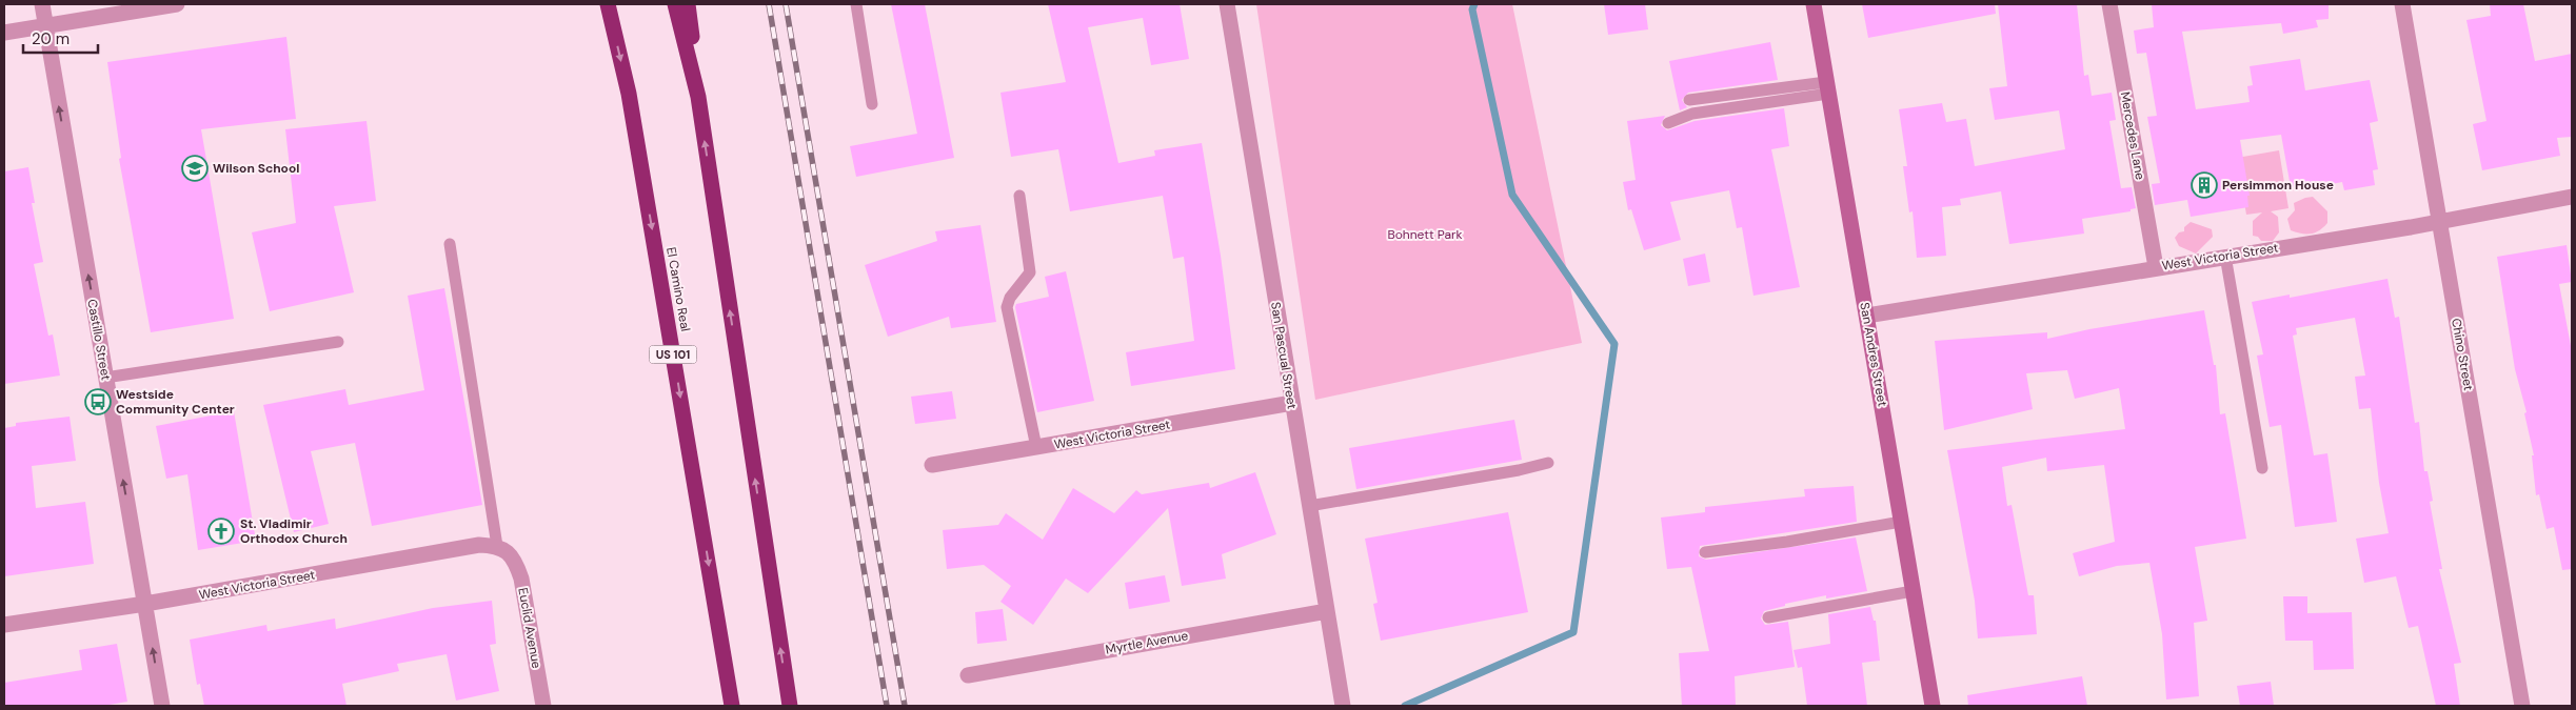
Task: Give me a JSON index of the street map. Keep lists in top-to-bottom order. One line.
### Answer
{"streets":{"highway":["El Camino Real","US 101"],"street":["Mercedes Lane","West Victoria Street","Castillo Street","San Andres Street","Chino Street","San Pascual Street","Euclid Avenue","Myrtle Avenue"]},"crossings":[["Mercedes Lane","West Victoria Street"],["West Victoria Street","Castillo Street"],["West Victoria Street","San Andres Street"],["West Victoria Street","Chino Street"],["West Victoria Street","San Pascual Street"],["West Victoria Street","Euclid Avenue"],["San Pascual Street","Myrtle Avenue"]],"one_way":["Castillo Street"],"parks":["Bohnett Park"],"places":{"school or university":["Wilson School"],"building":["Persimmon House"],"bus stop":["Westside Community Center"],"church":["St. Vladimir Orthodox Church"]},"scale_bar":"20 m"}
